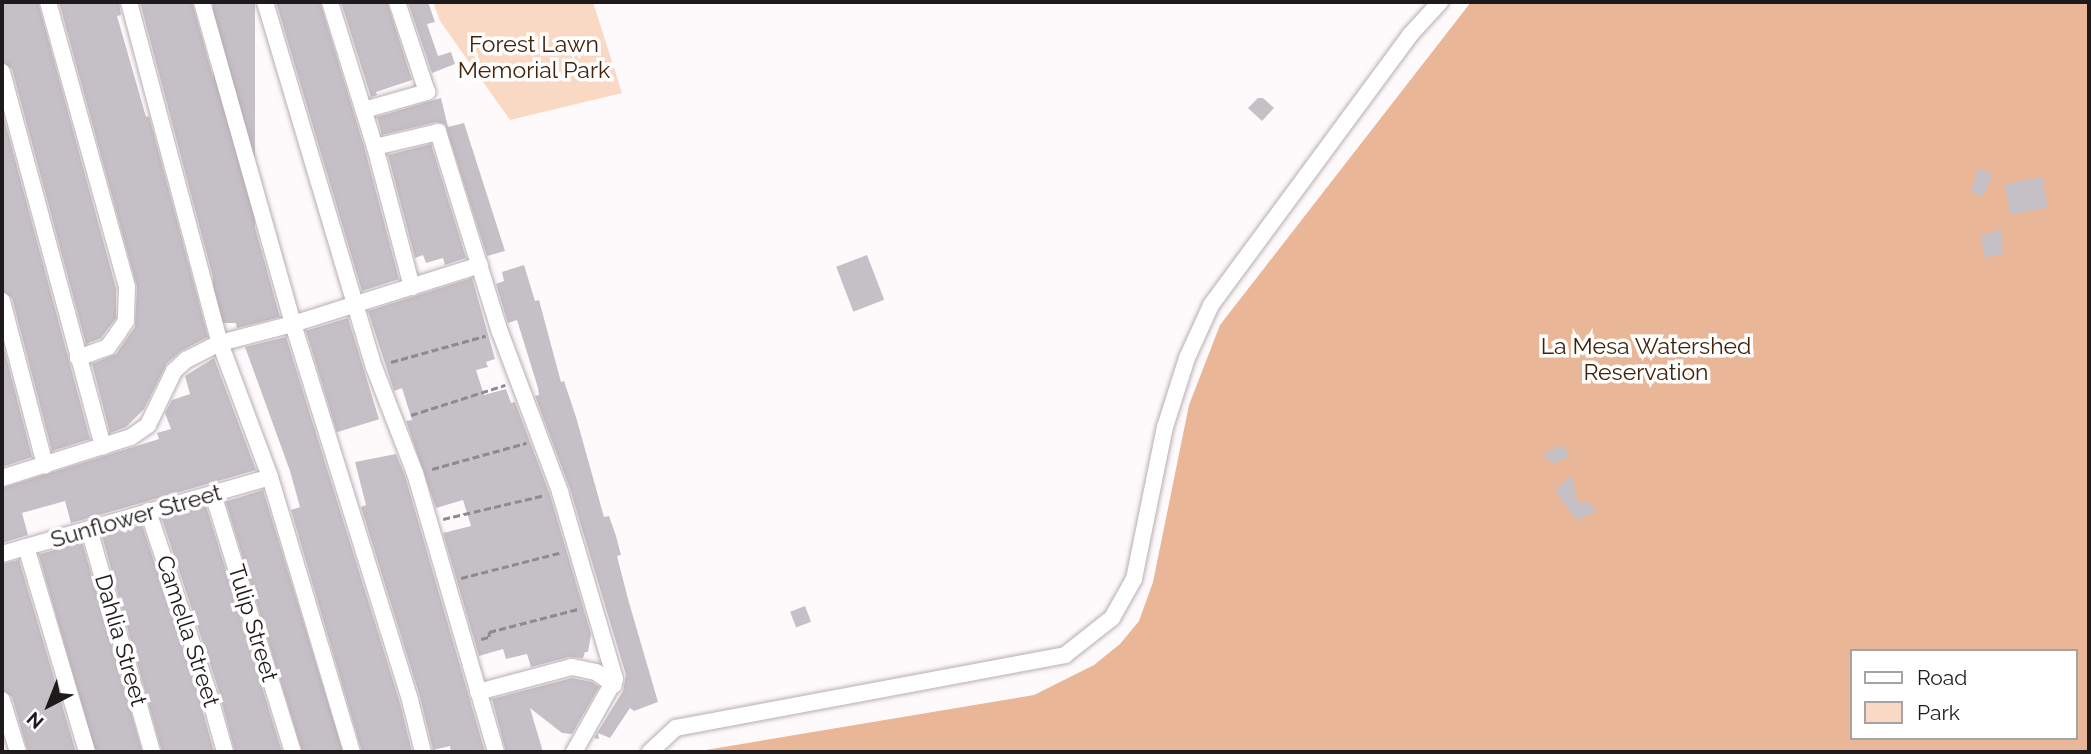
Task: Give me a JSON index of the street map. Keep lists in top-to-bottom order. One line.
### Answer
{"streets":{"street":["Sunflower Street","Tulip Street","Camella Street","Dahlia Street"]},"crossings":[["Sunflower Street","Tulip Street"],["Sunflower Street","Camella Street"],["Sunflower Street","Dahlia Street"]],"parks":["Forest Lawn Memorial Park","La Mesa Watershed Reservation"],"legend":["Road","Park"],"north":"bottom left"}
